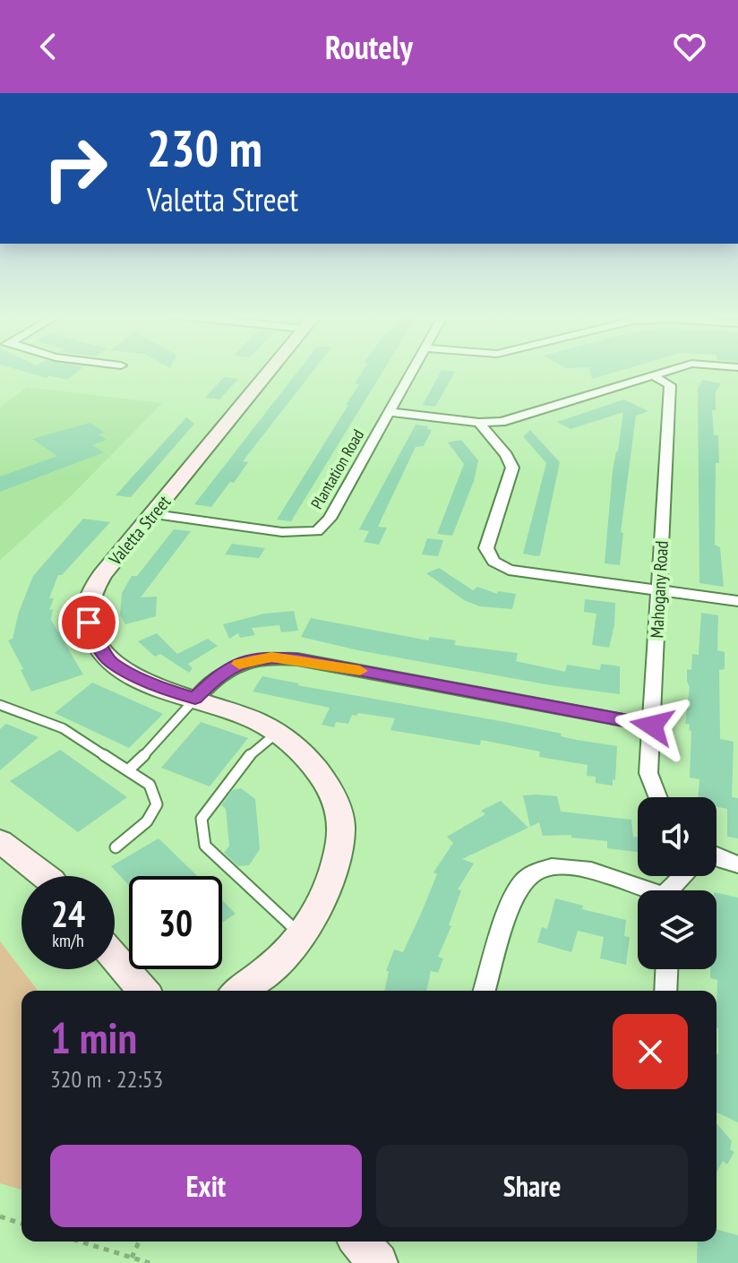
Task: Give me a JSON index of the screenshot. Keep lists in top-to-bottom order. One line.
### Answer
{"streets":{"street":["Plantation Road","Valetta Street","Mahogany Road"]},"crossings":[["Plantation Road","Valetta Street"]],"page":{"header":"Routely","turn":["230 m","Valetta Street"],"speed":"24 km/h","limit":"30","heading":["1 min","320 m · 22:53"],"buttons":["Exit","Share"]}}
